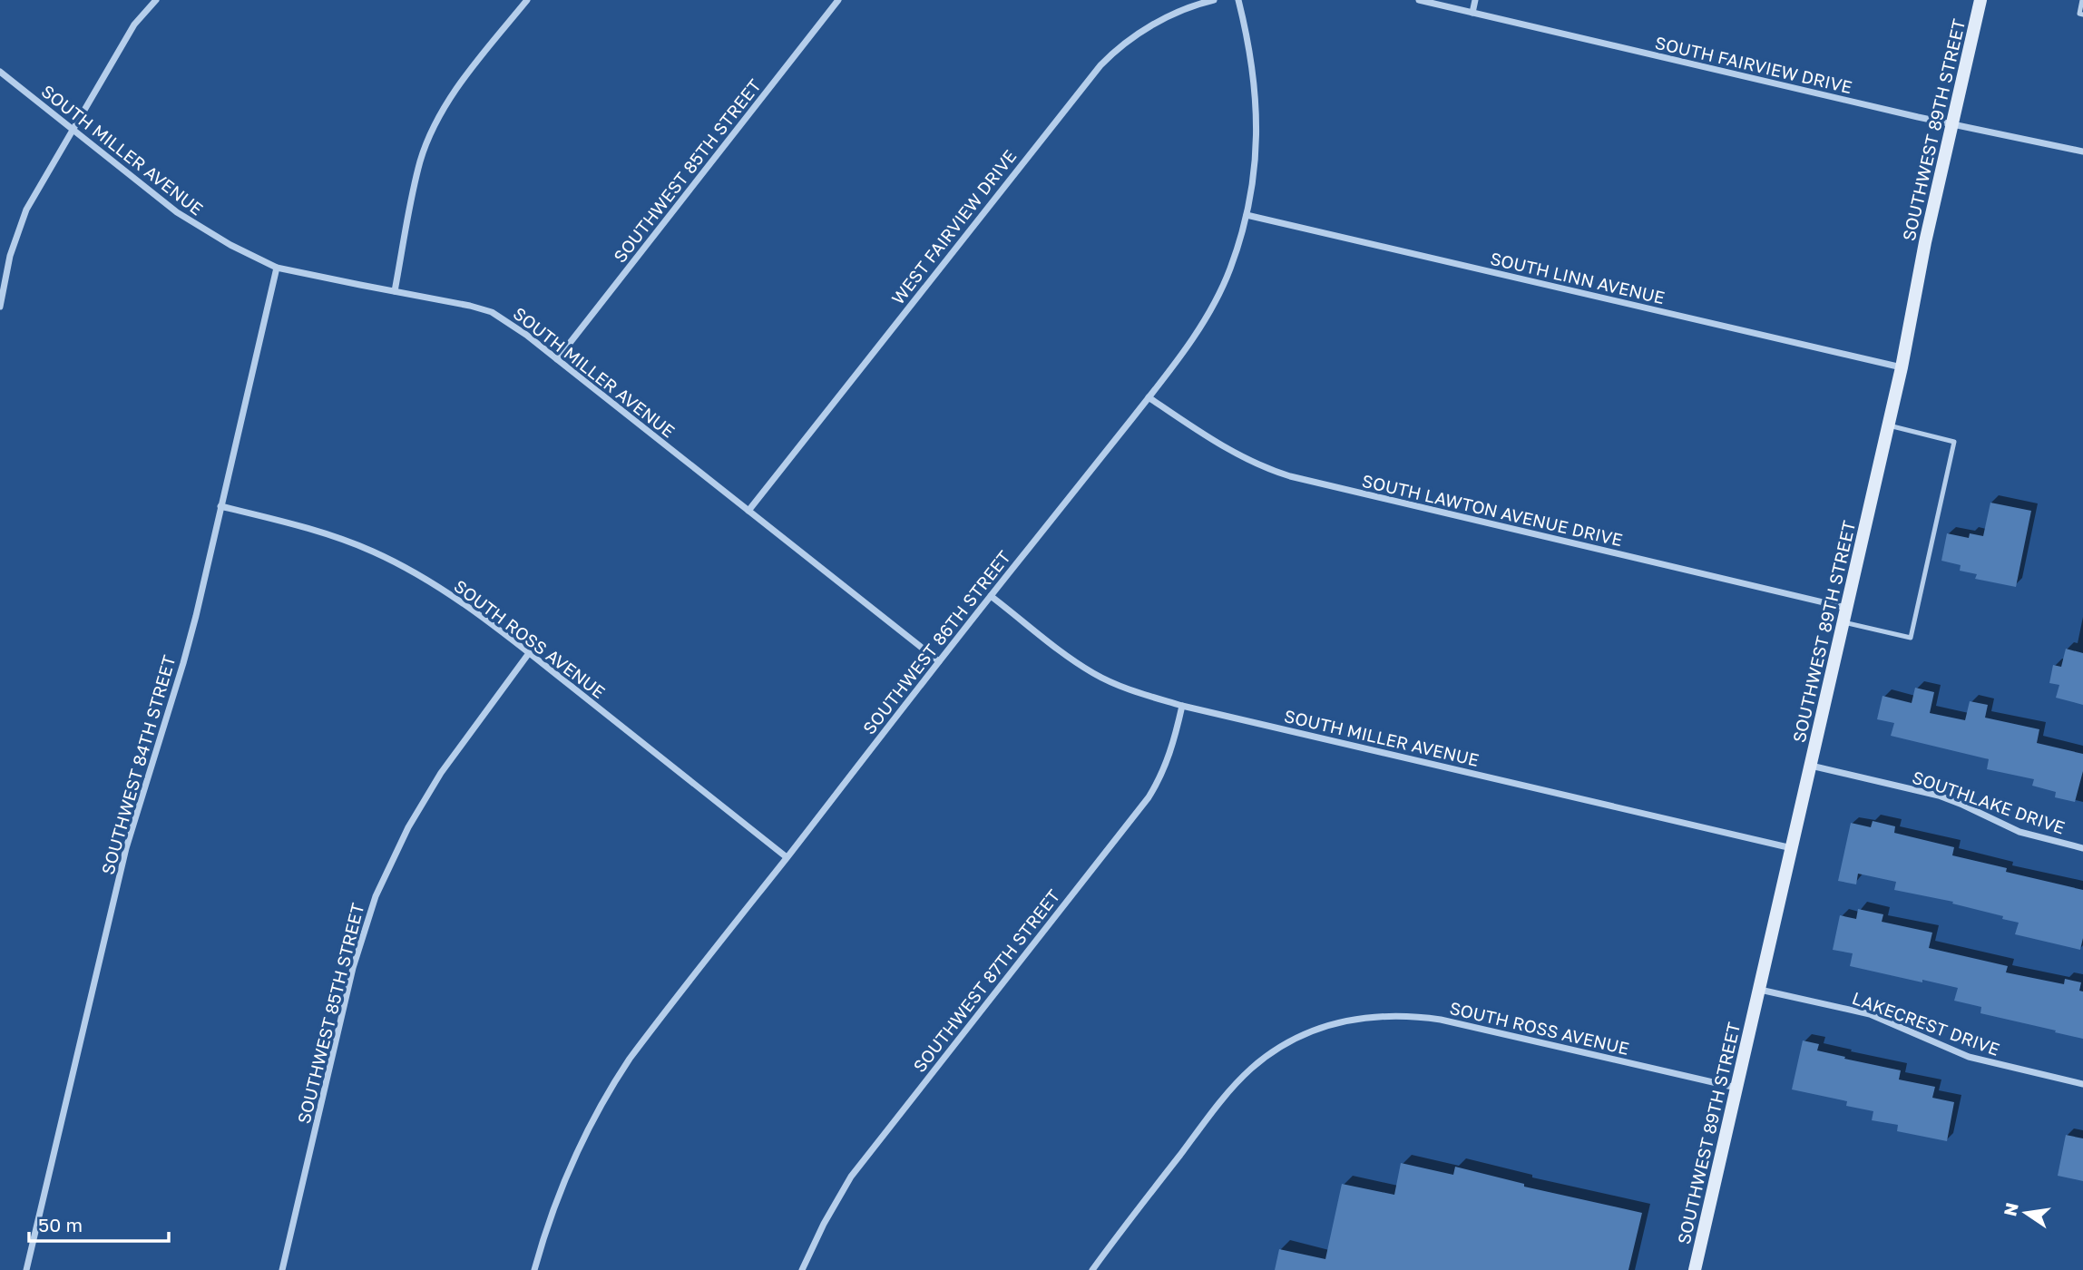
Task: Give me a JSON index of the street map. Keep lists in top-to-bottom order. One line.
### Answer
{"streets":{"main road":["SOUTHWEST 89TH STREET"],"street":["SOUTH FAIRVIEW DRIVE","SOUTH MILLER AVENUE","SOUTHWEST 85TH STREET","WEST FAIRVIEW DRIVE","SOUTH LINN AVENUE","SOUTH LAWTON AVENUE DRIVE","SOUTH ROSS AVENUE","SOUTHWEST 86TH STREET","SOUTHWEST 84TH STREET","SOUTHLAKE DRIVE","SOUTHWEST 87TH STREET","LAKECREST DRIVE"]},"crossings":[["SOUTH FAIRVIEW DRIVE","SOUTHWEST 89TH STREET"],["SOUTHWEST 89TH STREET","SOUTH MILLER AVENUE"],["SOUTHWEST 89TH STREET","SOUTH LINN AVENUE"],["SOUTHWEST 89TH STREET","SOUTH LAWTON AVENUE DRIVE"],["SOUTHWEST 89TH STREET","SOUTH ROSS AVENUE"],["SOUTHWEST 89TH STREET","SOUTHLAKE DRIVE"],["SOUTHWEST 89TH STREET","LAKECREST DRIVE"],["SOUTH MILLER AVENUE","SOUTHWEST 85TH STREET"],["SOUTH MILLER AVENUE","WEST FAIRVIEW DRIVE"],["SOUTH MILLER AVENUE","SOUTHWEST 86TH STREET"],["SOUTH MILLER AVENUE","SOUTHWEST 84TH STREET"],["SOUTH MILLER AVENUE","SOUTHWEST 87TH STREET"],["SOUTHWEST 85TH STREET","SOUTH ROSS AVENUE"],["SOUTH LINN AVENUE","SOUTHWEST 86TH STREET"],["SOUTH LAWTON AVENUE DRIVE","SOUTHWEST 86TH STREET"],["SOUTH ROSS AVENUE","SOUTHWEST 86TH STREET"],["SOUTH ROSS AVENUE","SOUTHWEST 84TH STREET"]],"scale_bar":"50 m","north":"left"}
